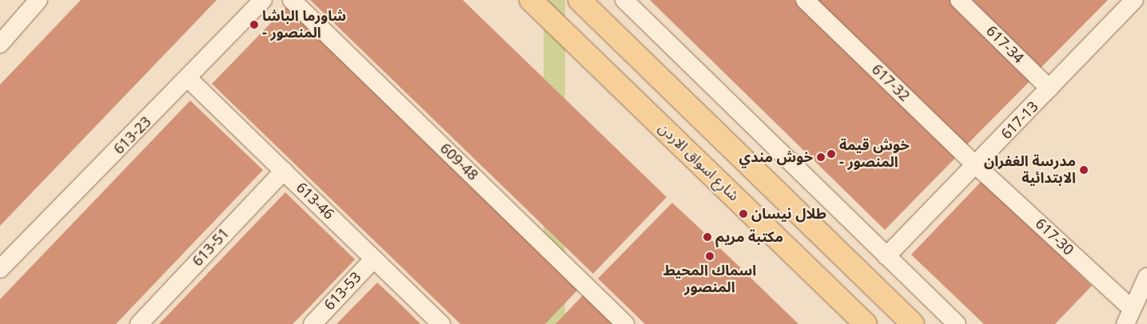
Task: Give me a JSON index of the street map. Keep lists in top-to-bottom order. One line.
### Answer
{"streets":{"main road":["شارع اسواق الاردن"],"street":["617-34","617-32","617-13","613-23","609-48","613-46","617-30","613-51","613-53"]},"crossings":[["617-34","617-13"],["617-32","617-13"],["617-32","617-30"],["617-13","617-30"],["613-23","613-46"],["613-46","613-51"],["613-46","613-53"]],"places":["شاورما الباشا - المنصور","خوش قيمة - المنصور","خوش مندي","مدرسة الغفران الابتدائية","طلال نيسان","مكتبة مريم","اسماك المحيط المنصور"]}
